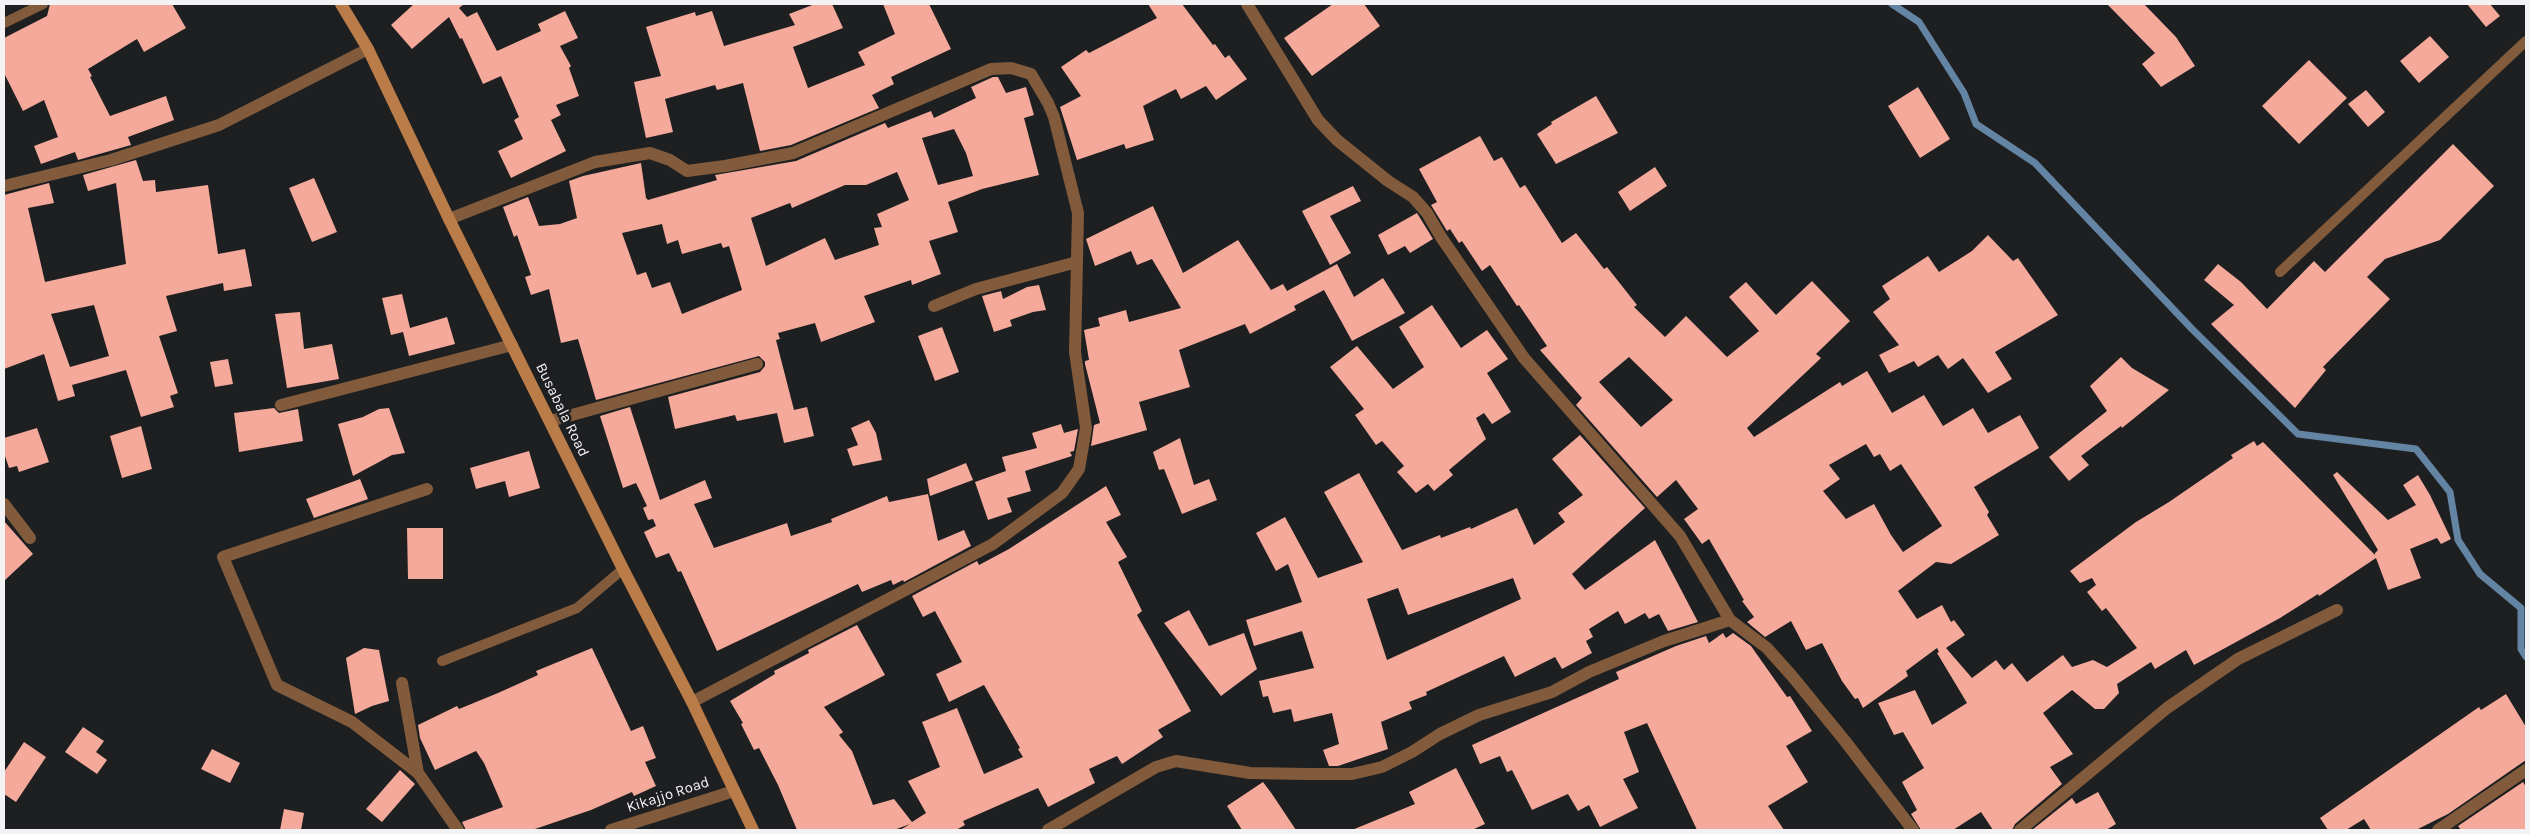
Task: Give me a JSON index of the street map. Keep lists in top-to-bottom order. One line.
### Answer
{"streets":{"street":["Busabala Road","Kikajjo Road"]},"crossings":[["Busabala Road","Kikajjo Road"]]}
